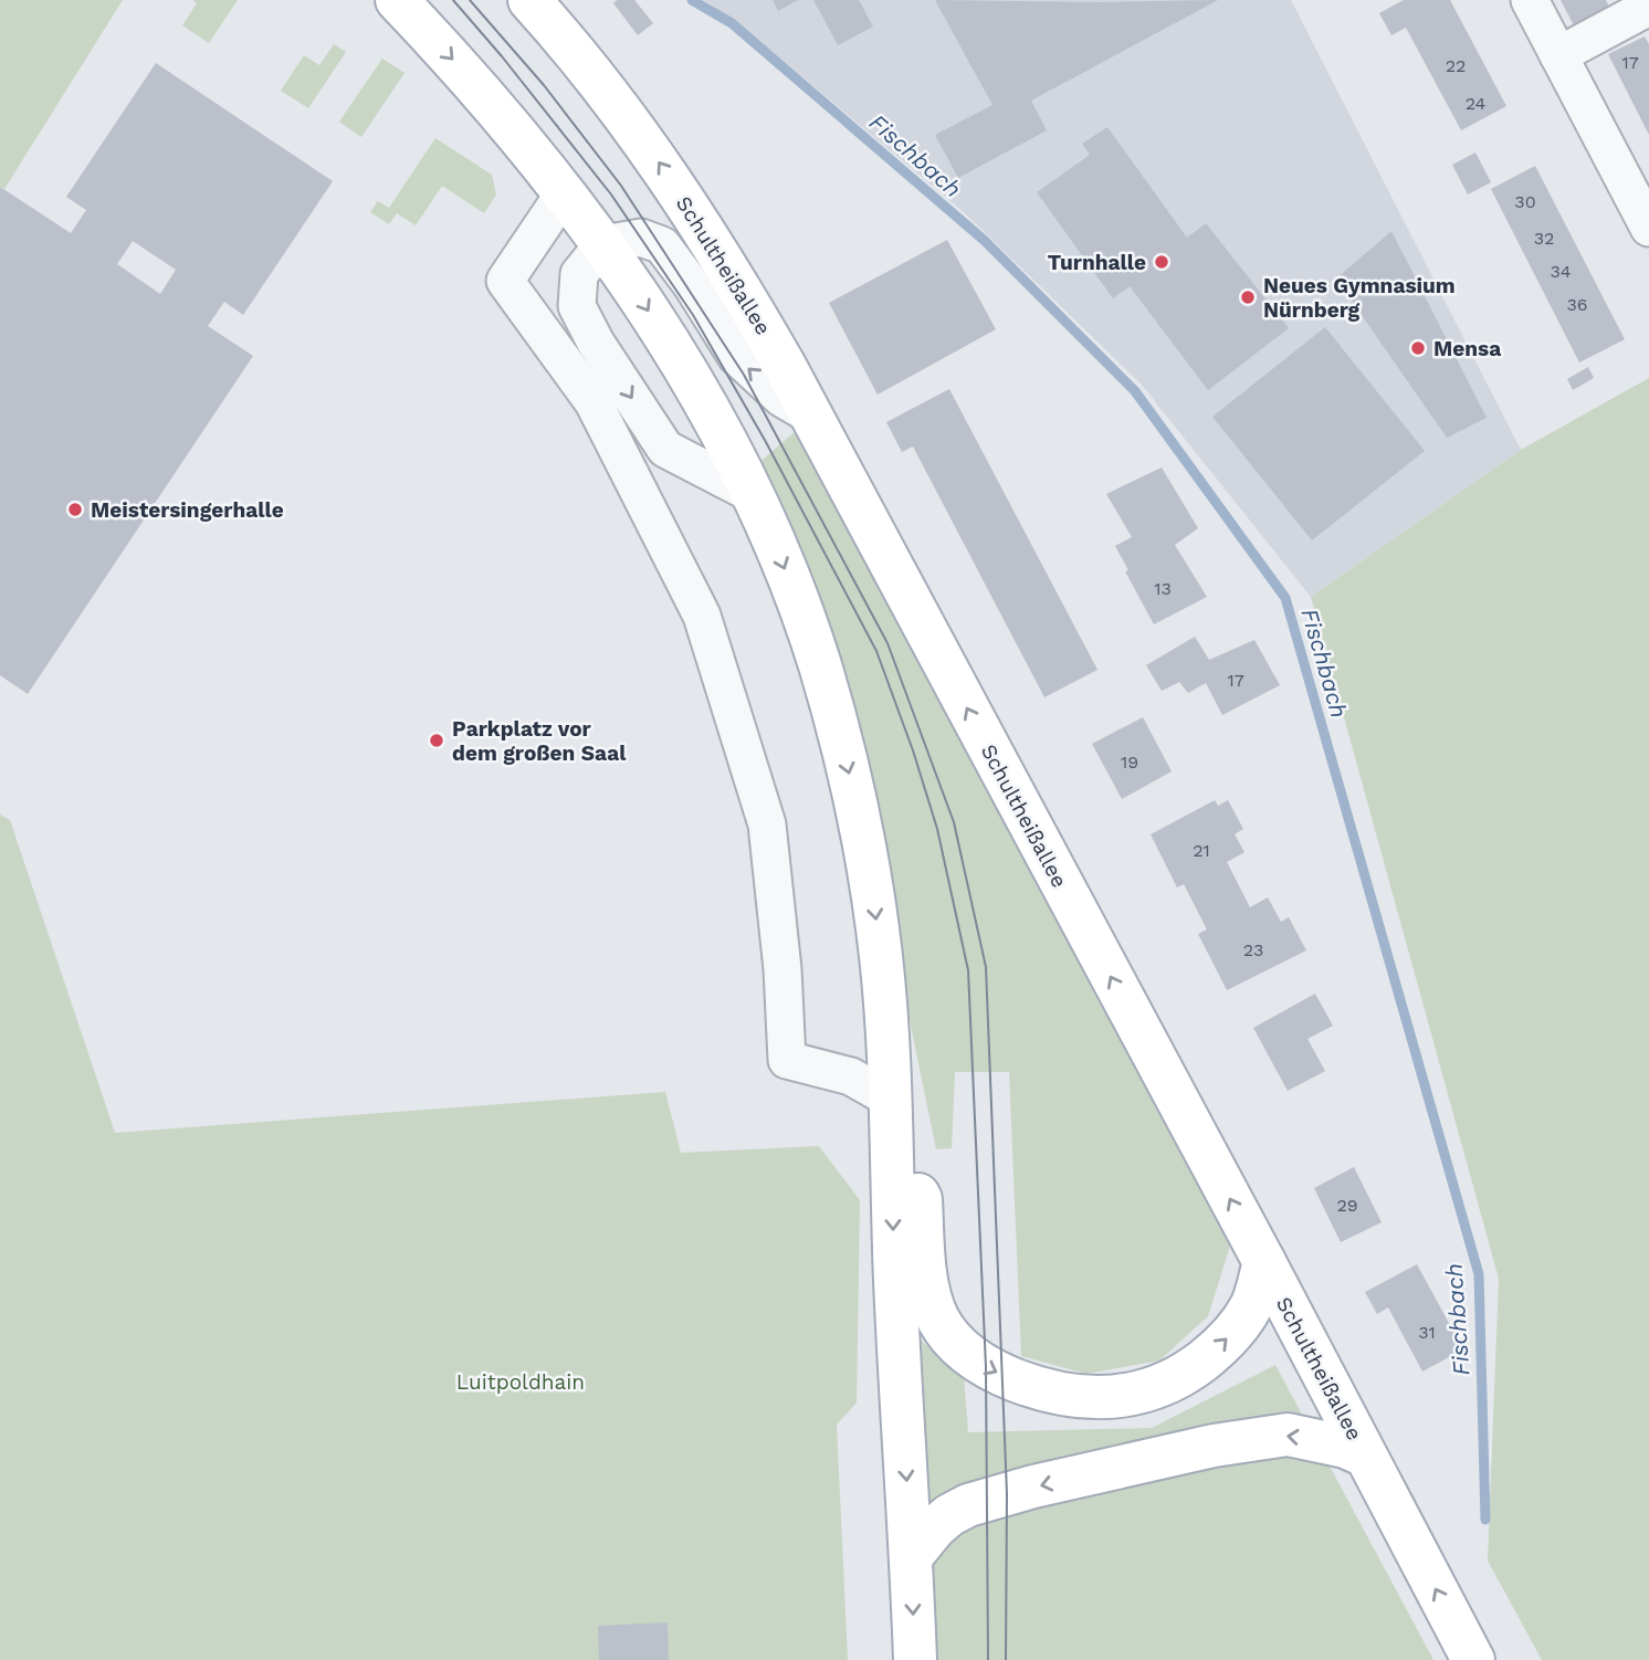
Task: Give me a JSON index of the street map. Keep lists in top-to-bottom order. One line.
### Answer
{"streets":{"main road":["Schultheißallee"]},"water":["Fischbach"],"parks":["Luitpoldhain"],"places":["Turnhalle","Neues Gymnasium Nürnberg","Mensa","Meistersingerhalle","Parkplatz vor dem großen Saal"],"house_numbers":["17","22","24","30","32","34","36","13","17","19","21","23","29","31"]}
